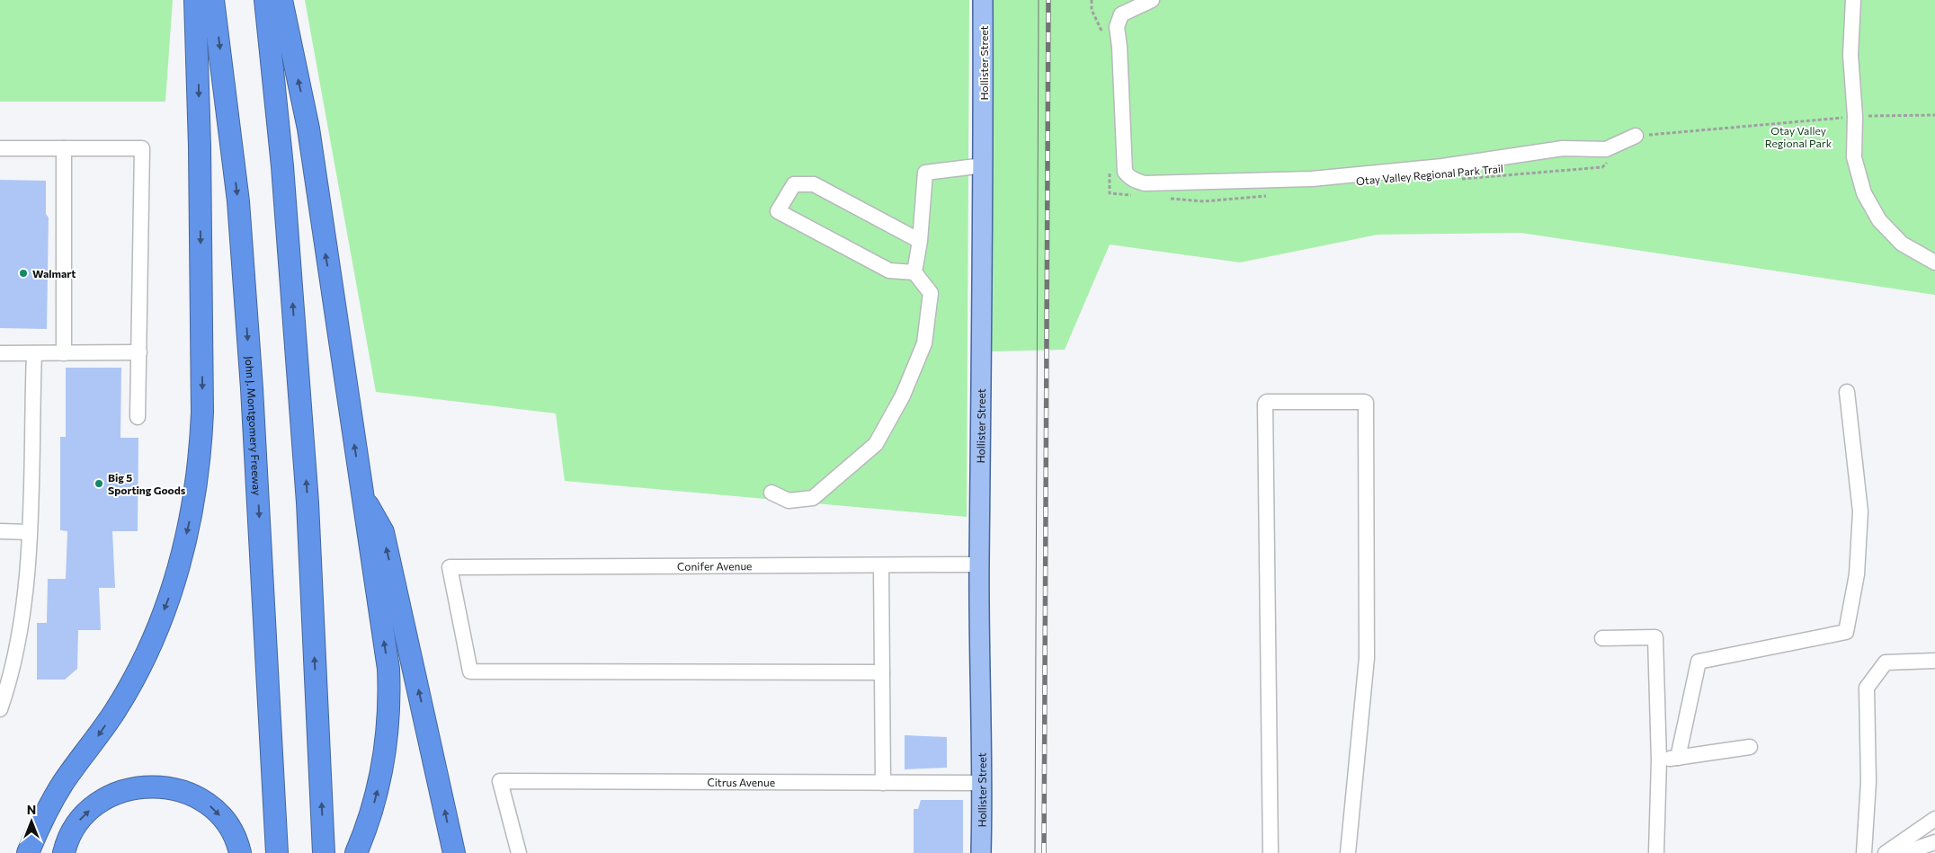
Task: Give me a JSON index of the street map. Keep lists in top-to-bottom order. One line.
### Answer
{"streets":{"highway":["John J. Montgomery Freeway"],"main road":["Hollister Street"],"street":["Conifer Avenue","Citrus Avenue"],"path":["Otay Valley Regional Park Trail"]},"crossings":[["Hollister Street","Conifer Avenue"],["Hollister Street","Citrus Avenue"]],"parks":["Otay Valley Regional Park"],"places":["Walmart","Big 5 Sporting Goods"],"north":"top"}
